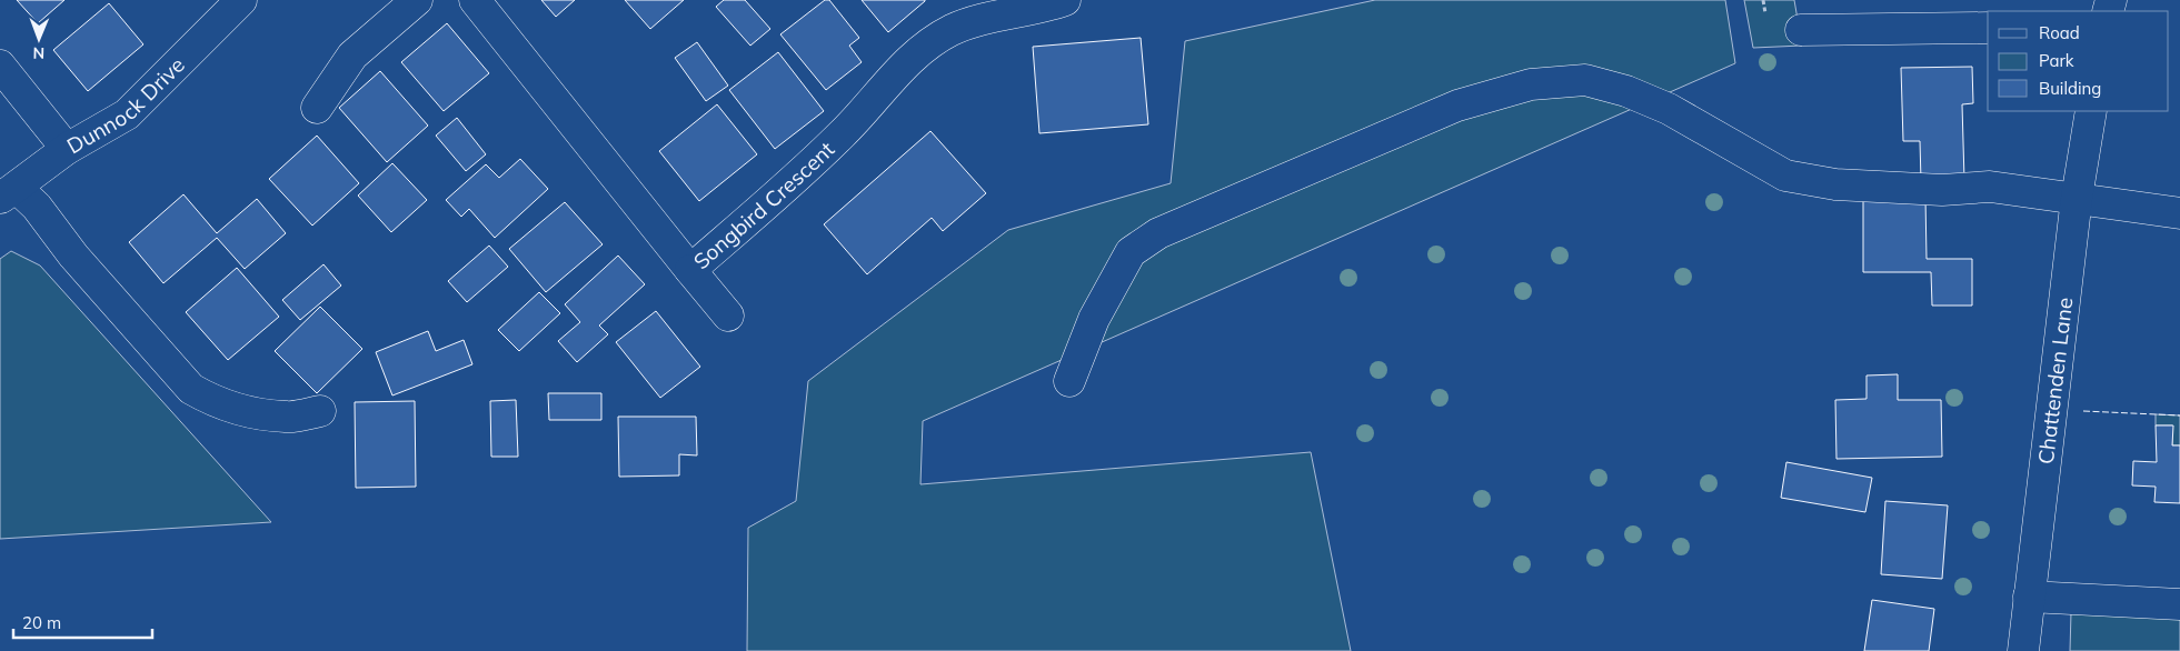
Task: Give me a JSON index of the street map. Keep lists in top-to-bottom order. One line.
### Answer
{"streets":{"street":["Dunnock Drive","Songbird Crescent","Chattenden Lane"]},"legend":["Road","Park","Building"],"scale_bar":"20 m","north":"bottom"}
